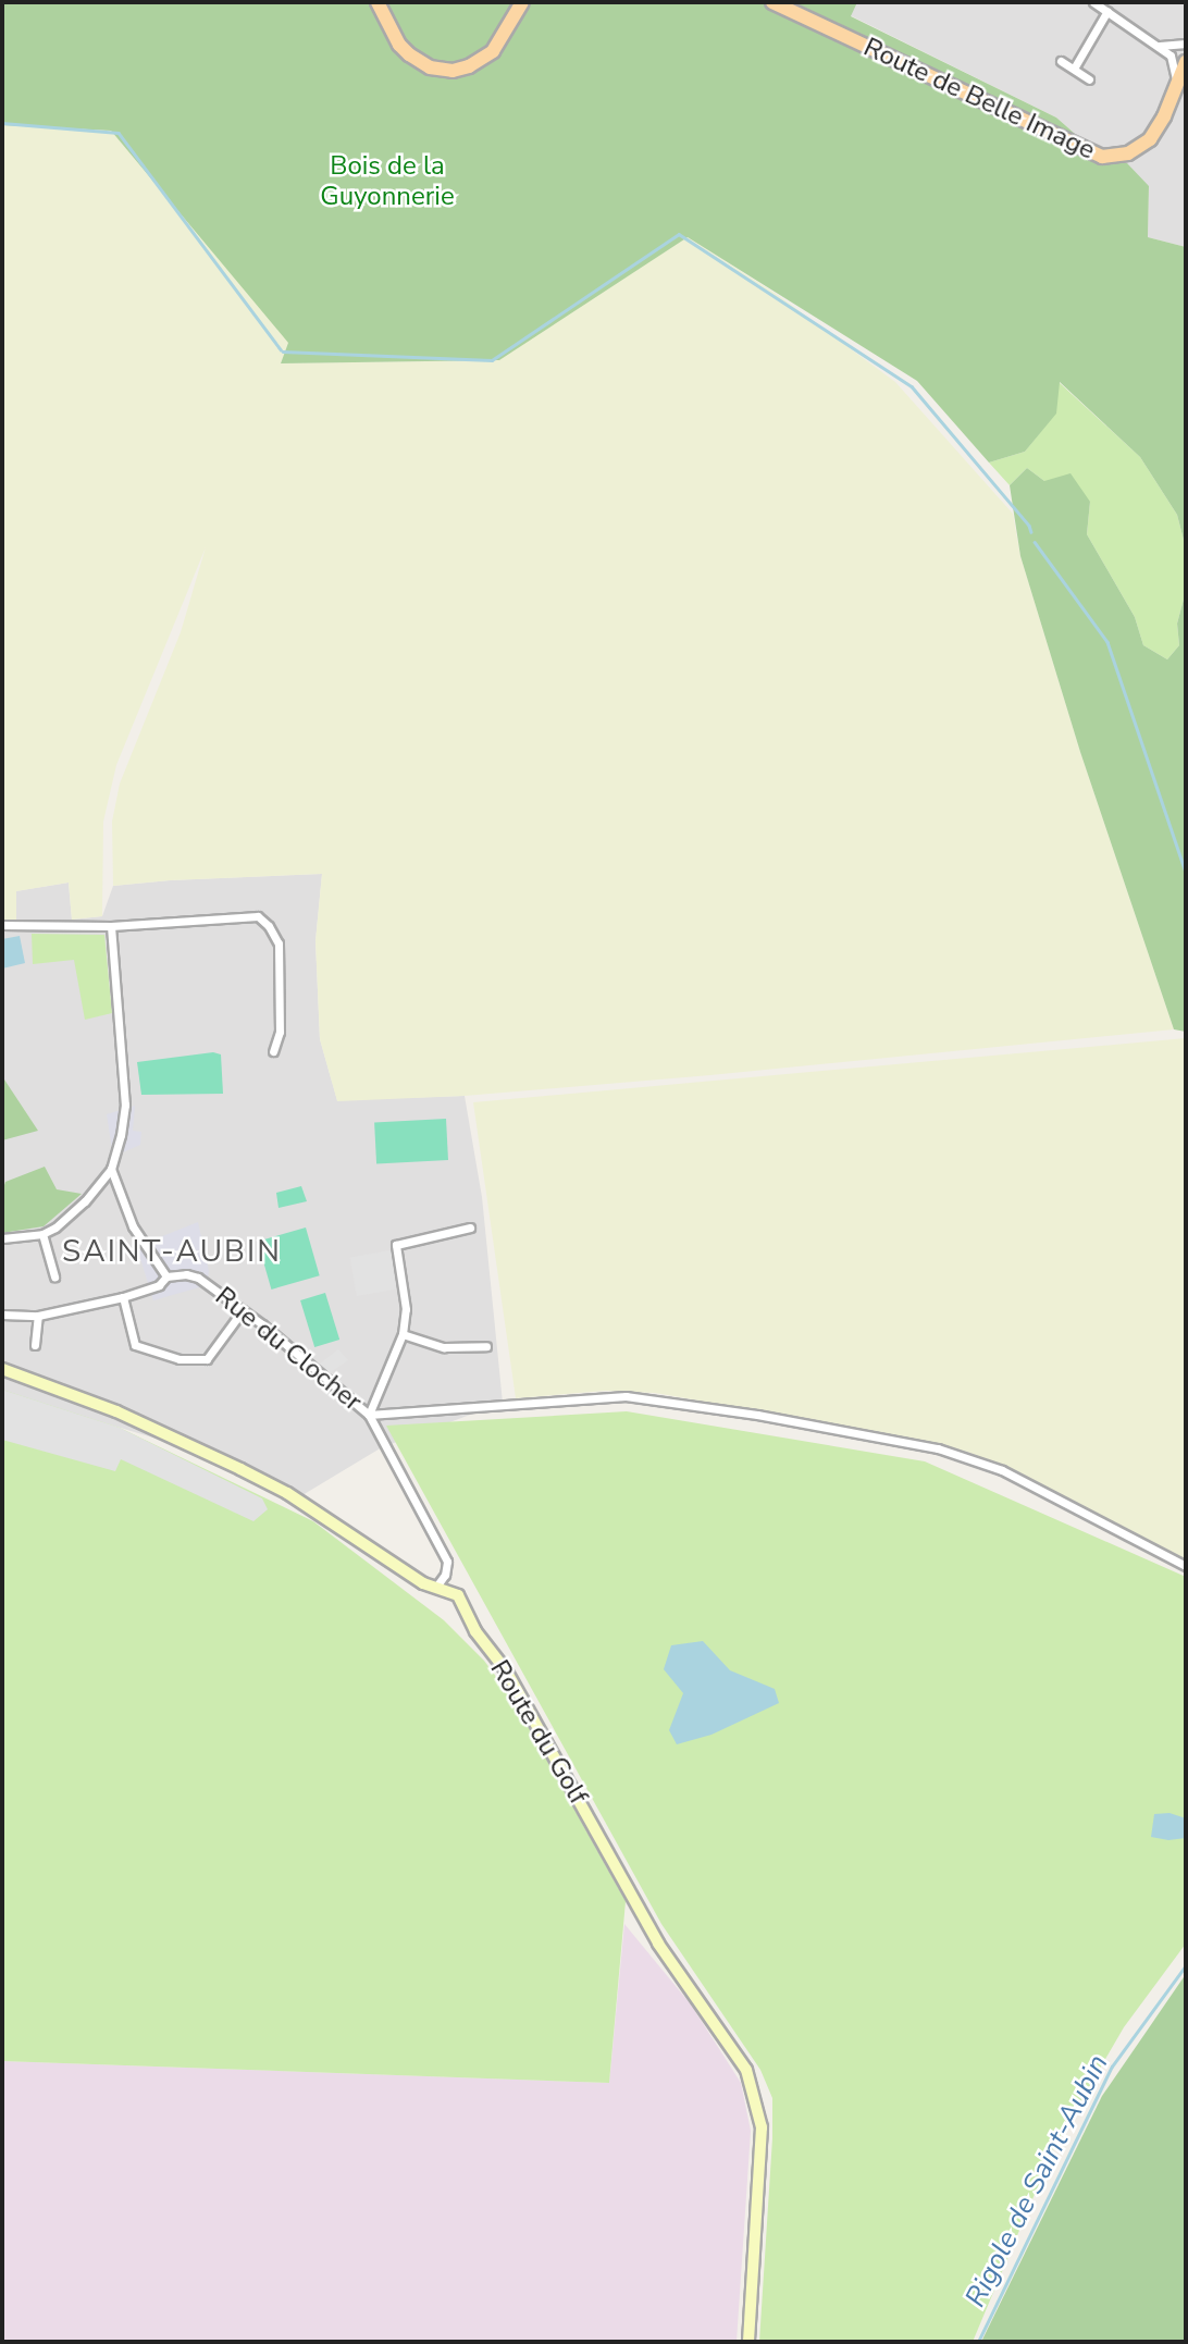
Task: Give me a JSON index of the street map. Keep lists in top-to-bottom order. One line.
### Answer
{"streets":{"main road":["Route de Belle Image"],"street":["Rue du Clocher","Route du Golf"]},"districts":["SAINT-AUBIN"],"water":["Rigole de Saint-Aubin"],"parks":["Bois de la Guyonnerie"]}
